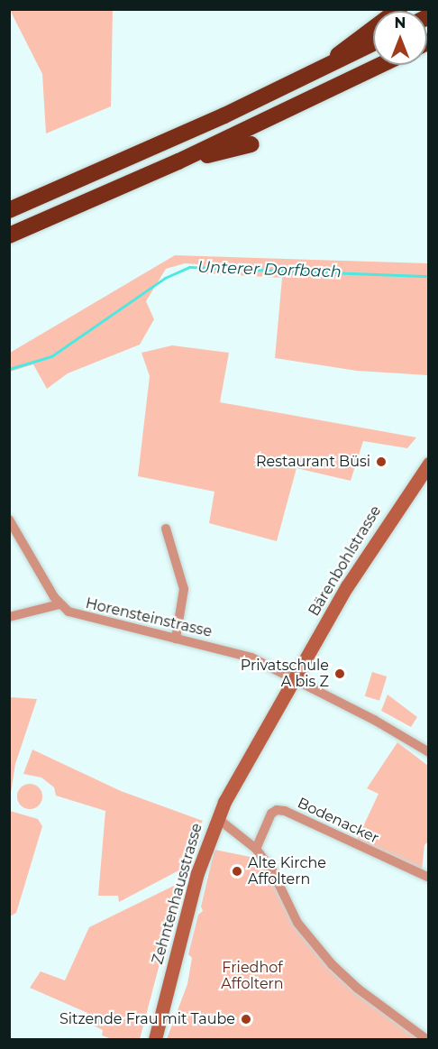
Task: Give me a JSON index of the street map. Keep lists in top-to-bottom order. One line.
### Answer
{"streets":{"street":["Bärenbohlstrasse","Horensteinstrasse","Bodenacker","Zehntenhausstrasse"]},"crossings":[["Bärenbohlstrasse","Horensteinstrasse"],["Bärenbohlstrasse","Zehntenhausstrasse"],["Horensteinstrasse","Zehntenhausstrasse"]],"water":["Unterer Dorfbach"],"parks":["Friedhof Affoltern"],"places":["Restaurant Büsi","Privatschule A bis Z","Alte Kirche Affoltern","Sitzende Frau mit Taube"],"north":"top"}
